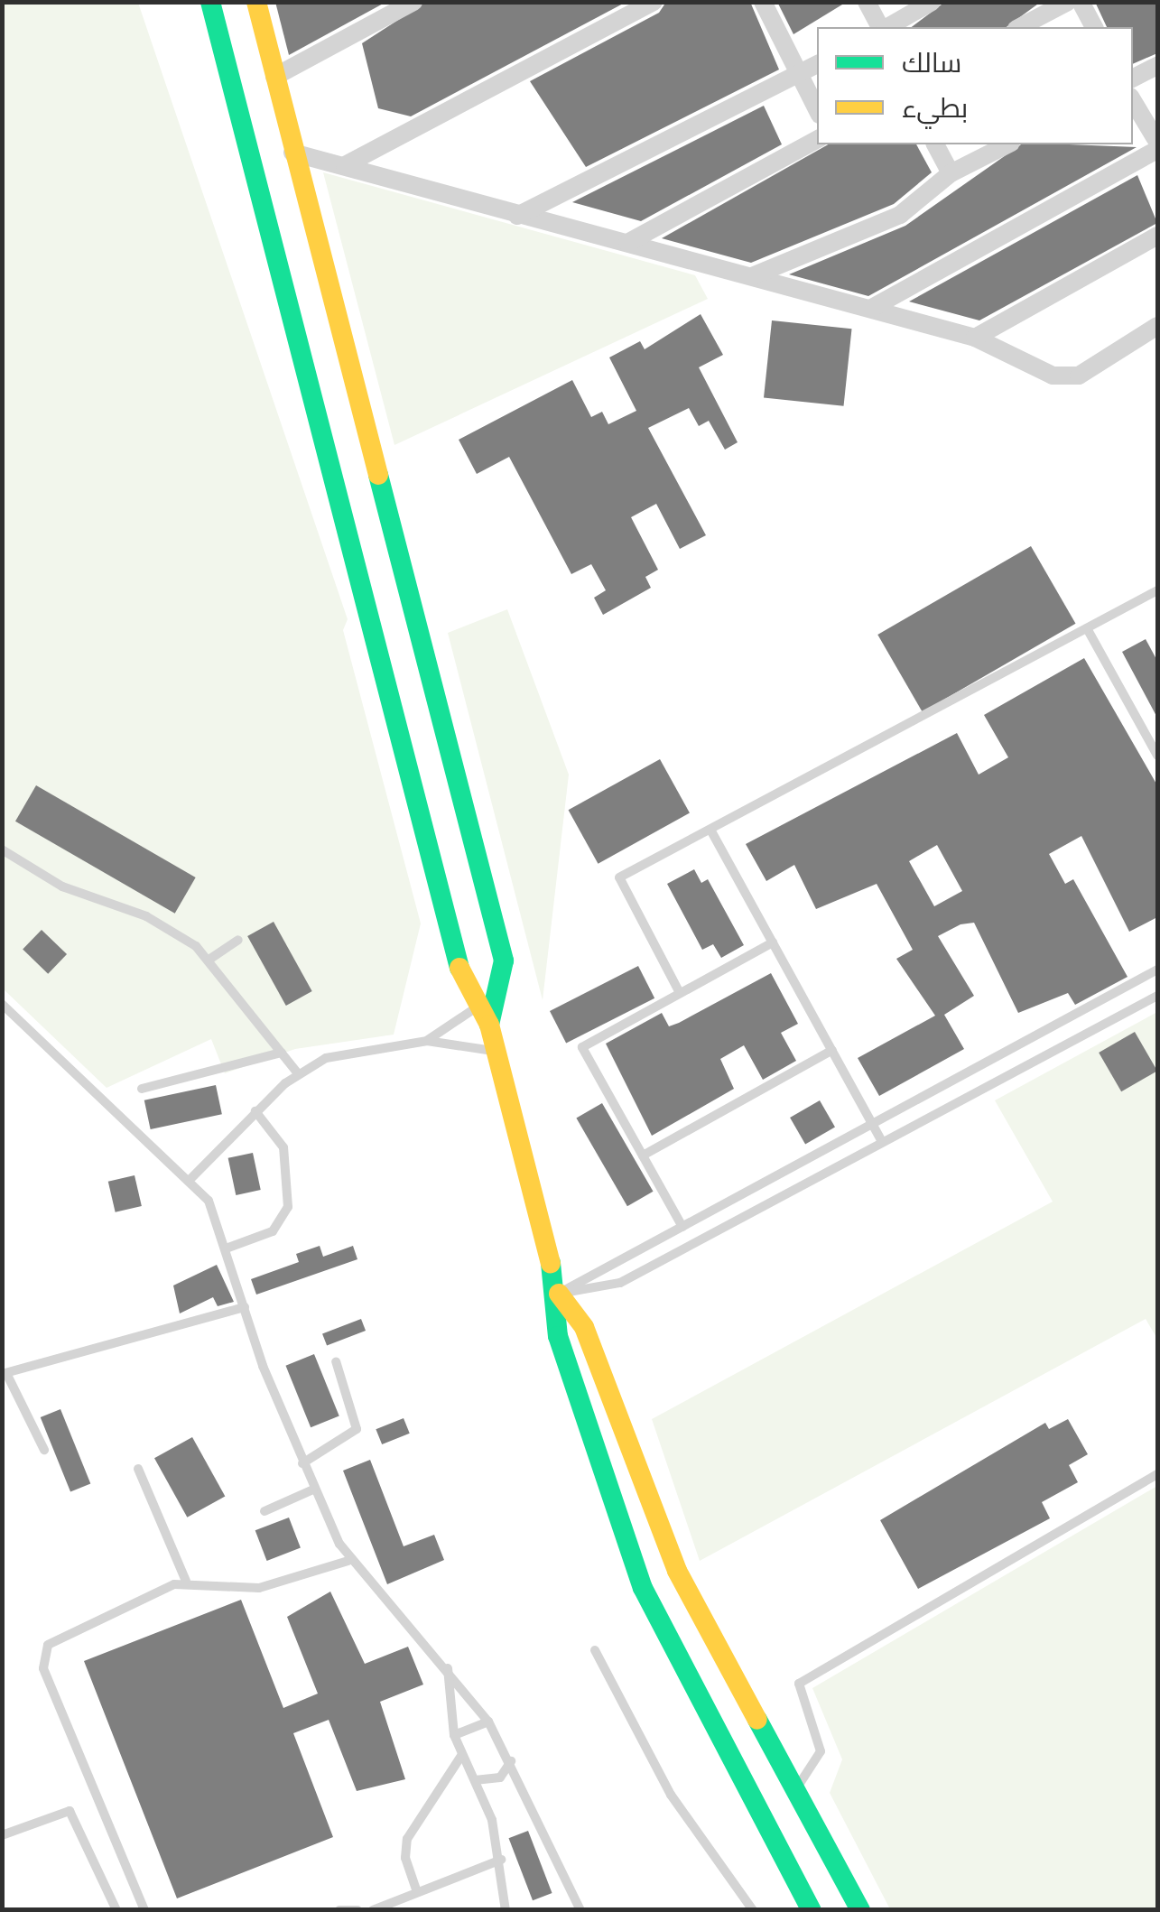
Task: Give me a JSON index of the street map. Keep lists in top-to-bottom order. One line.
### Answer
{"legend":["سالك","بطيء"]}
